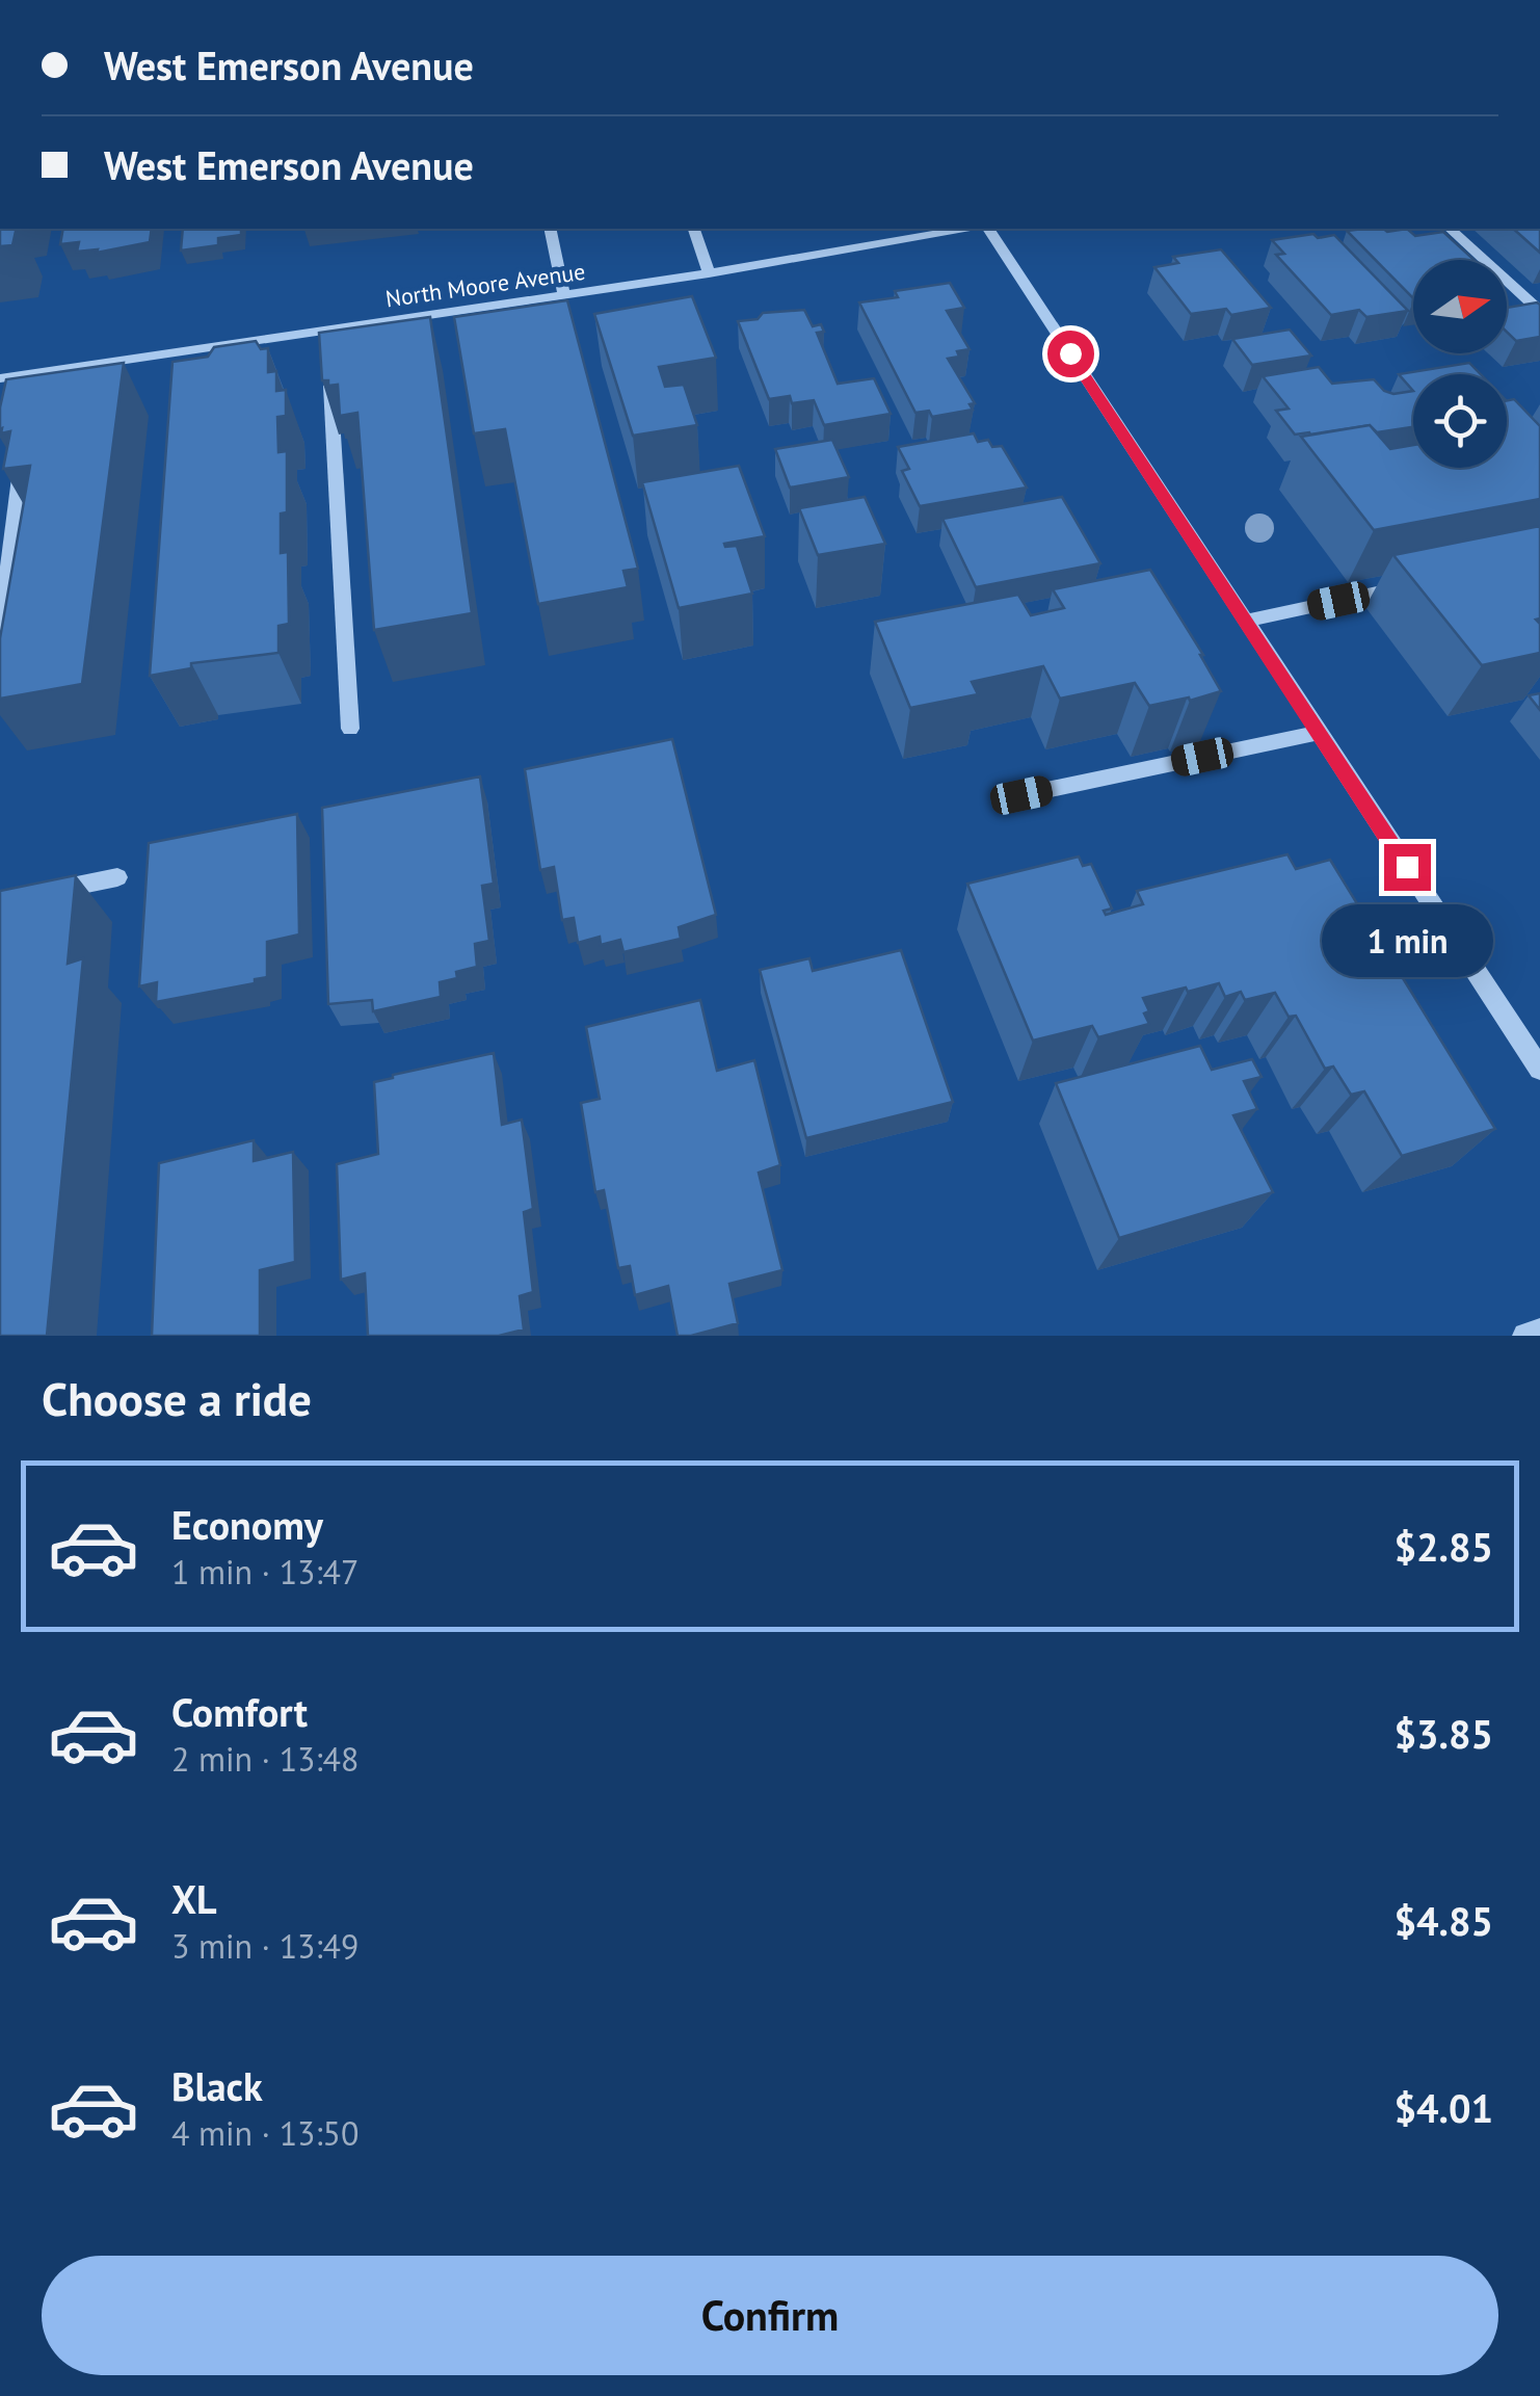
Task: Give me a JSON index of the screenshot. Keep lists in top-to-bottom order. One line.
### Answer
{"streets":{"street":["North Moore Avenue"]},"north":"right","page":{"banner":["West Emerson Avenue","West Emerson Avenue"],"bubble":"1 min","heading":"Choose a ride","list":[{"name":"Economy","note":"1 min · 13:47","value":"$2.85"},{"name":"Comfort","note":"2 min · 13:48","value":"$3.85"},{"name":"XL","note":"3 min · 13:49","value":"$4.85"},{"name":"Black","note":"4 min · 13:50","value":"$4.01"}],"buttons":"Confirm"}}
